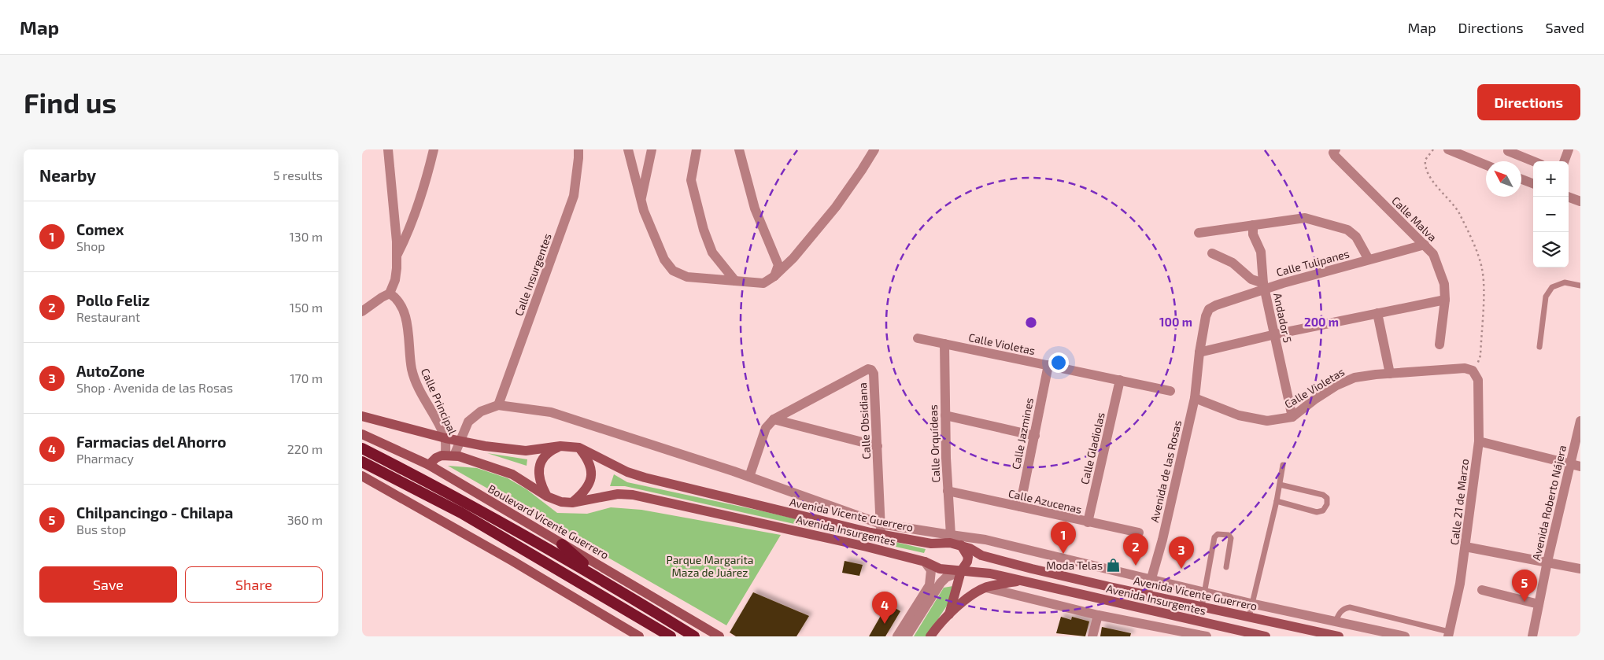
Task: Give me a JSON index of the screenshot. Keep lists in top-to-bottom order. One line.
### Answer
{"streets":{"main road":["Avenida Vicente Guerrero","Boulevard Vicente Guerrero","Avenida Insurgentes"],"street":["Calle Malva","Calle Tulipanes","Calle Insurgentes","Andador 5","Calle Violetas","Calle Principal","Calle Obsidiana","Calle Jazmines","Calle Orquídeas","Calle Gladiolas","Avenida de las Rosas","Calle Azucenas","Calle 21 de Marzo","Avenida Roberto Nájera"]},"crossings":[["Calle Malva","Calle Tulipanes"],["Calle Tulipanes","Andador 5"],["Calle Tulipanes","Avenida de las Rosas"],["Andador 5","Calle Violetas"],["Calle Violetas","Calle Jazmines"],["Calle Violetas","Calle Orquídeas"],["Calle Violetas","Calle Gladiolas"],["Calle Violetas","Avenida de las Rosas"],["Calle Violetas","Calle 21 de Marzo"],["Calle Principal","Avenida Vicente Guerrero"],["Calle Principal","Avenida Insurgentes"],["Calle Obsidiana","Avenida Vicente Guerrero"],["Calle Jazmines","Calle Azucenas"],["Calle Orquídeas","Calle Azucenas"],["Calle Orquídeas","Avenida Vicente Guerrero"],["Calle Gladiolas","Calle Azucenas"],["Avenida de las Rosas","Avenida Vicente Guerrero"],["Avenida Vicente Guerrero","Avenida Insurgentes"]],"parks":["Parque Margarita Maza de Juárez"],"places":{"shop":["Moda Telas"]},"north":"top left","page":{"header":"Map","nav":["Map","Directions","Saved"],"buttons":["Directions",["Save","Share"]],"title":"Find us","heading":["Nearby","5 results"],"map_buttons":["+","−"],"list":[{"mark":"1","name":"Comex","note":"Shop","value":"130 m"},{"mark":"2","name":"Pollo Feliz","note":"Restaurant","value":"150 m"},{"mark":"3","name":"AutoZone","note":"Shop · Avenida de las Rosas","value":"170 m"},{"mark":"4","name":"Farmacias del Ahorro","note":"Pharmacy","value":"220 m"},{"mark":"5","name":"Chilpancingo - Chilapa","note":"Bus stop","value":"360 m"}],"pins":["1","2","3","5","4"]},"rings":["100 m","200 m"]}
